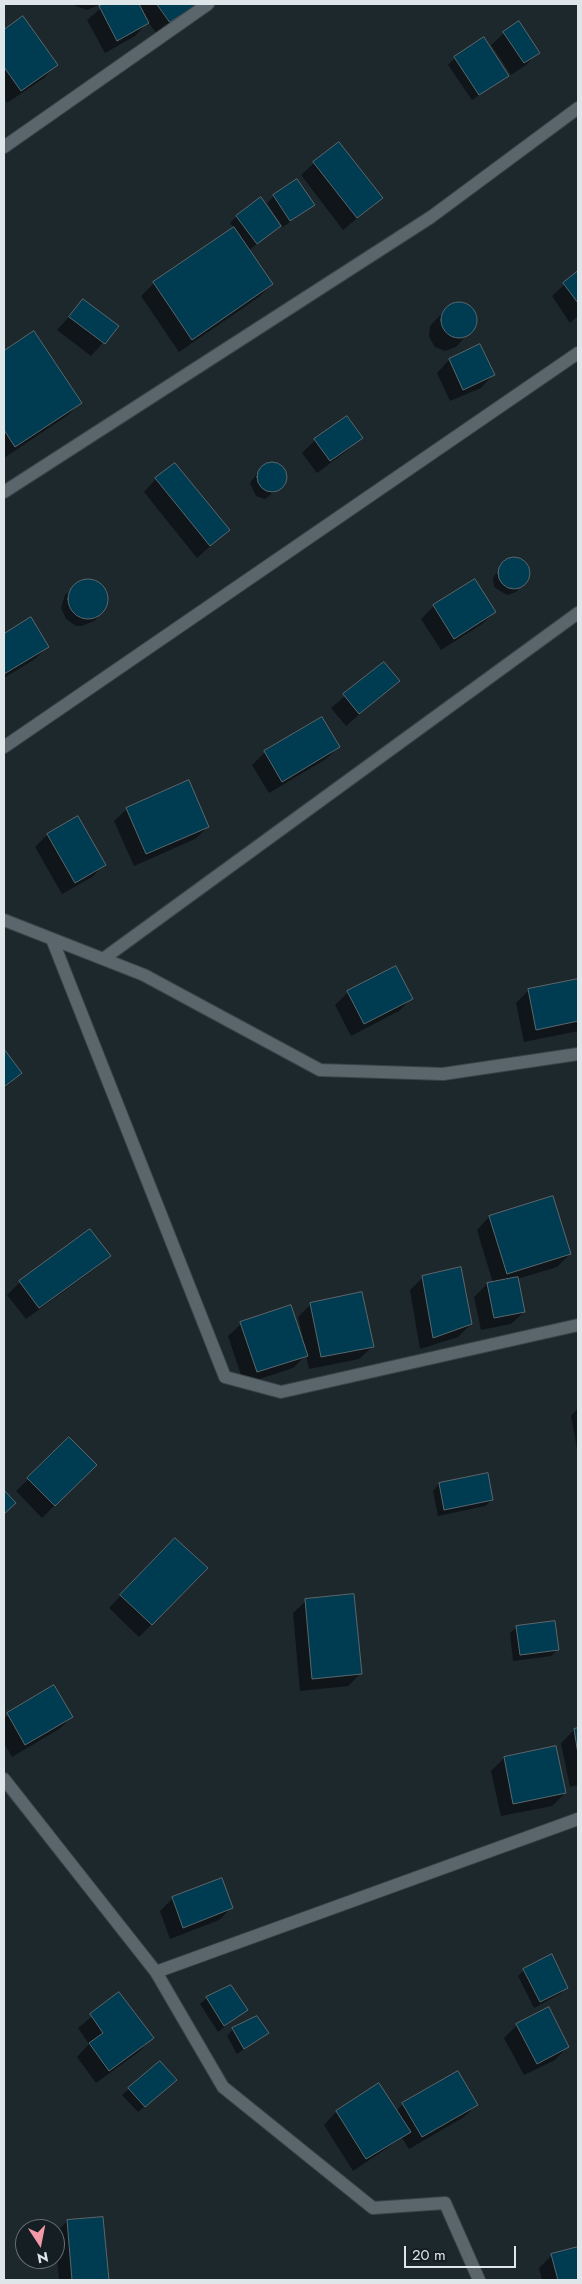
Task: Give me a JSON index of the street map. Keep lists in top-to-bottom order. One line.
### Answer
{"scale_bar":"20 m","north":"bottom"}
